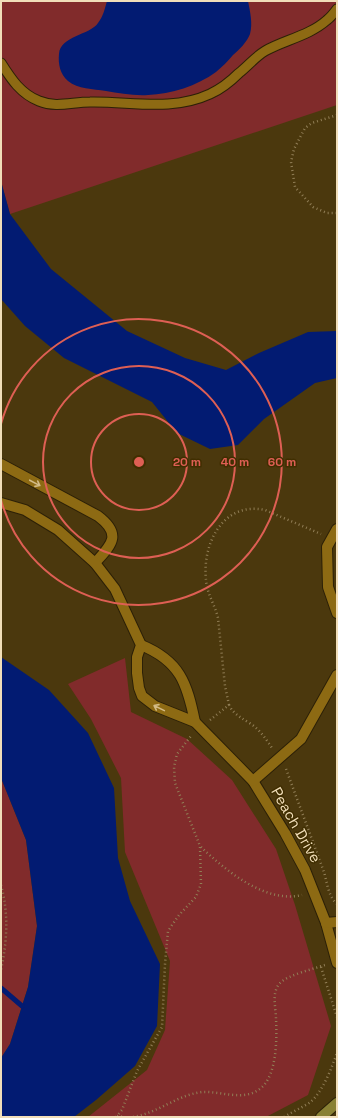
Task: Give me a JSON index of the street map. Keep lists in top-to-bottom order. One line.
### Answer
{"streets":{"street":["Peach Drive"]},"rings":["20 m","40 m","60 m"]}
